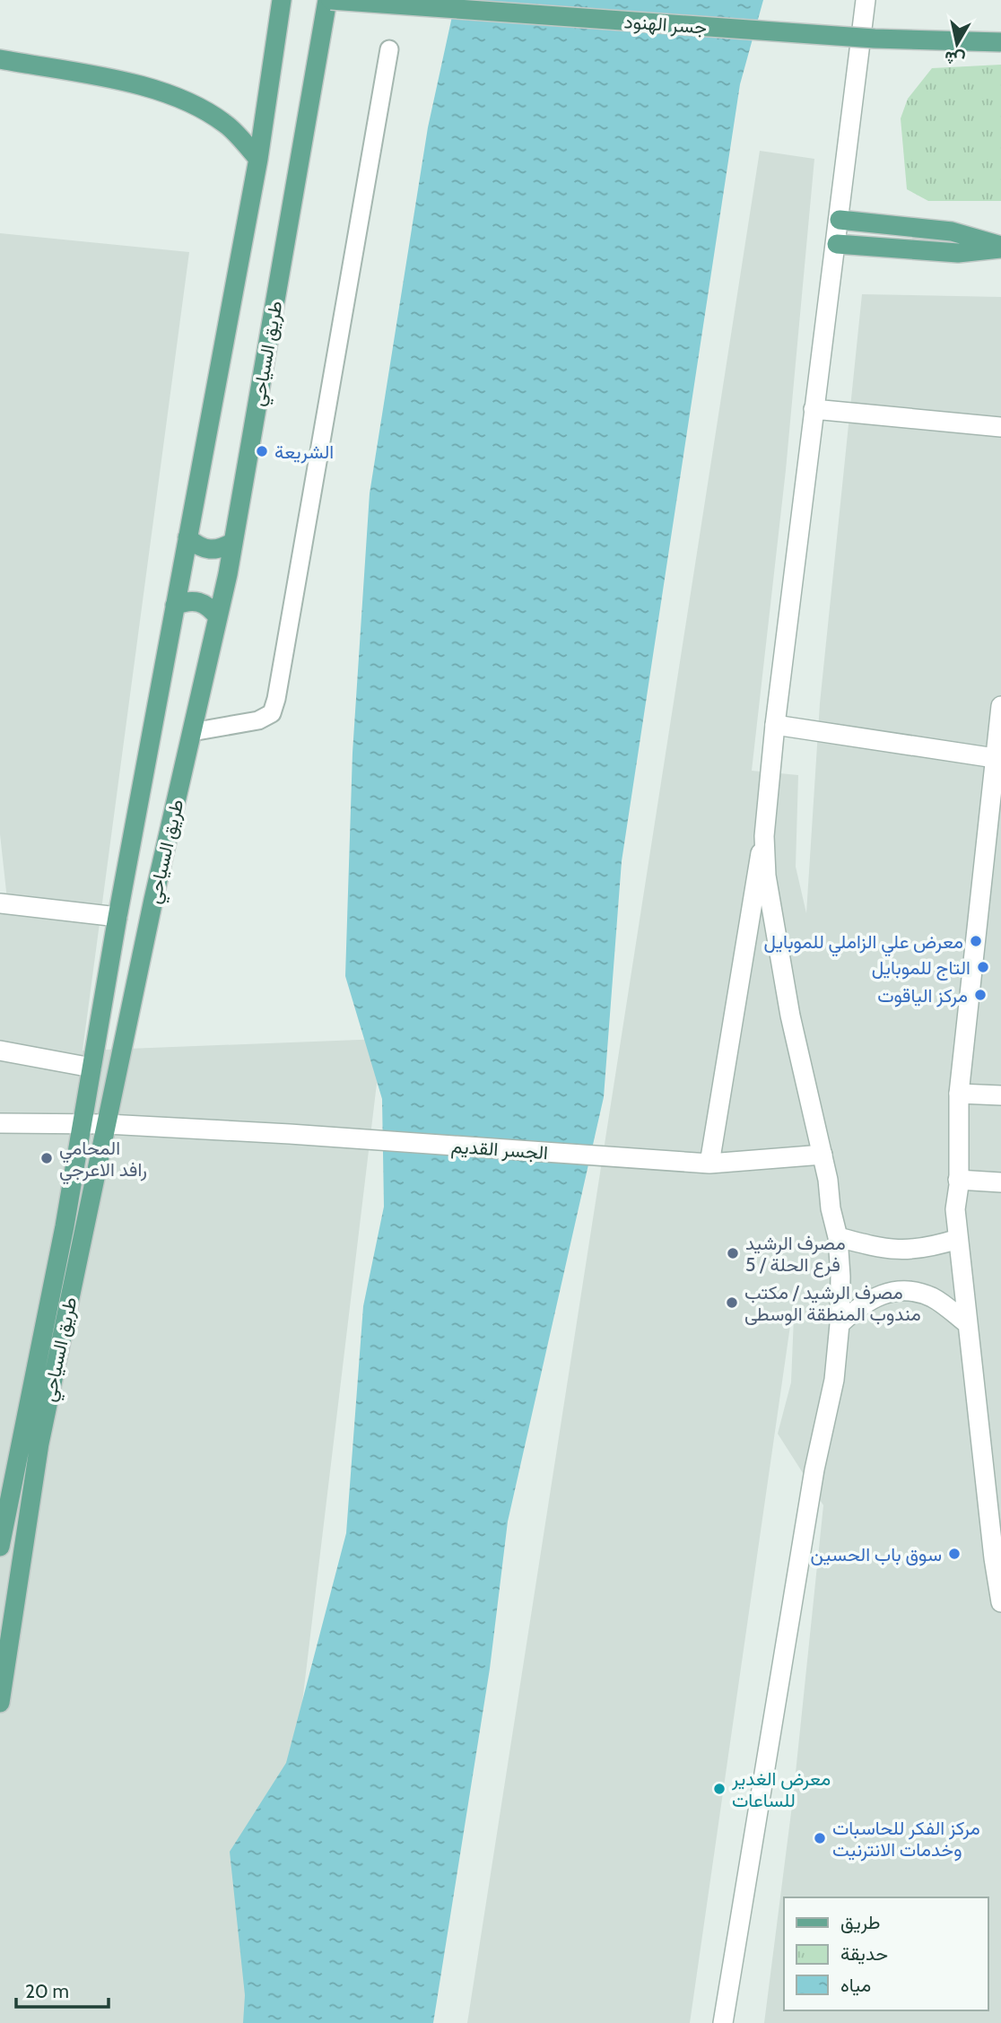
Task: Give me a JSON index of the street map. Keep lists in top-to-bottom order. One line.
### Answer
{"streets":{"main road":["جسر الهنود","طريق السياحي"],"street":["الجسر القديم"]},"crossings":[["جسر الهنود","طريق السياحي"],["طريق السياحي","الجسر القديم"]],"places":["الشريعة","معرض علي الزاملي للموبايل","التاج للموبايل","مركز الياقوت","المحامي رافد الاعرجي","مصرف الرشيد فرع الحلة / 5","مصرف الرشيد / مكتب مندوب المنطقة الوسطى","سوق باب الحسين","معرض الغدير للساعات","مركز الفكر للحاسبات وخدمات الانترنيت"],"legend":["طريق","حديقة","مياه"],"scale_bar":"20 m","north":"bottom"}
